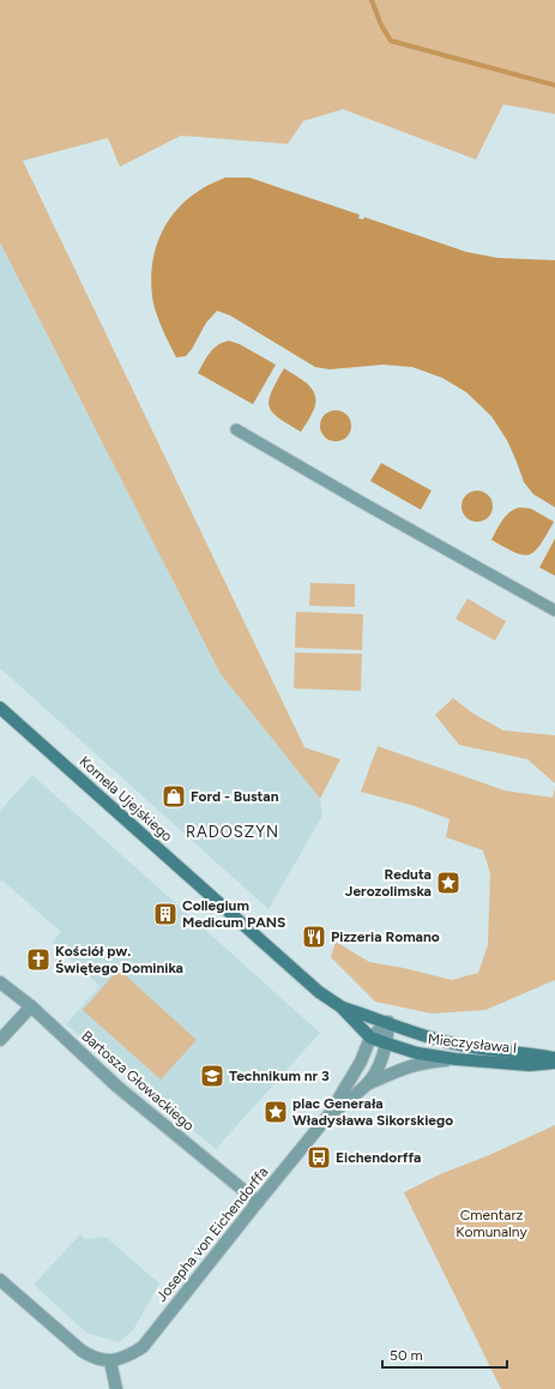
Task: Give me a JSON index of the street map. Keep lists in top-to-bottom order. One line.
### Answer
{"streets":{"main road":["Kornela Ujejskiego","Mieczysława I"],"street":["Bartosza Głowackiego","Josepha von Eichendorffa"]},"crossings":[["Kornela Ujejskiego","Mieczysława I"],["Kornela Ujejskiego","Josepha von Eichendorffa"],["Mieczysława I","Josepha von Eichendorffa"],["Bartosza Głowackiego","Josepha von Eichendorffa"]],"districts":["RADOSZYN"],"parks":["Cmentarz Komunalny"],"places":{"shop":["Ford - Bustan"],"place":["Reduta Jerozolimska","plac Generała Władysława Sikorskiego"],"building":["Collegium Medicum PANS"],"restaurant":["Pizzeria Romano"],"church":["Kościół pw. Świętego Dominika"],"school or university":["Technikum nr 3"],"bus stop":["Eichendorffa"]},"scale_bar":"50 m"}
